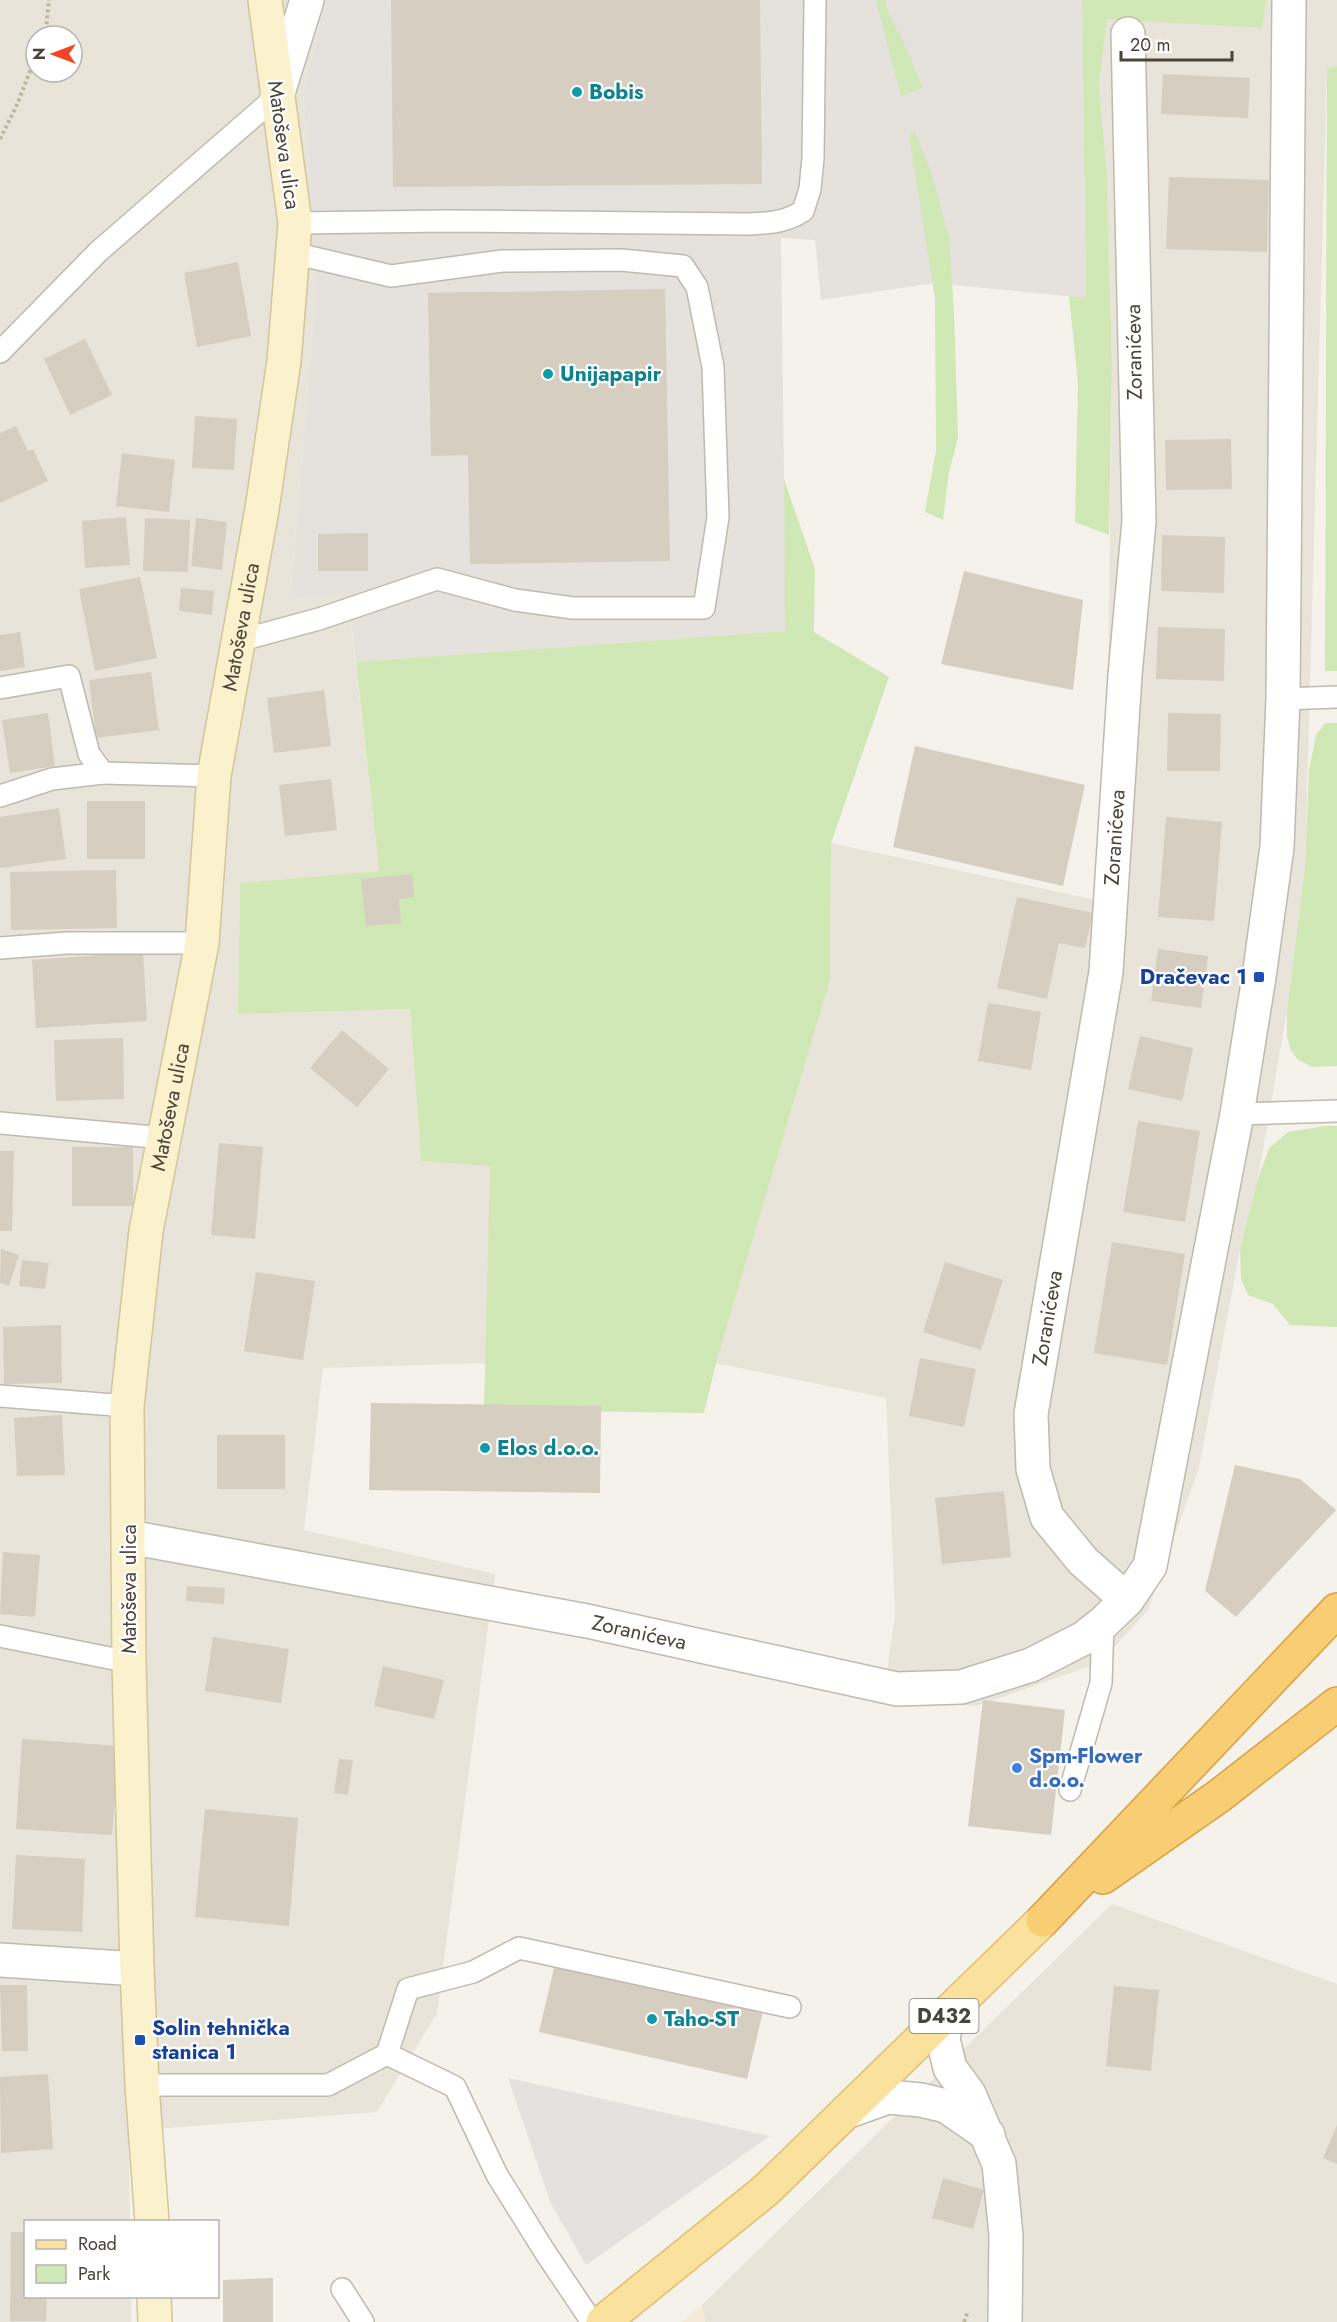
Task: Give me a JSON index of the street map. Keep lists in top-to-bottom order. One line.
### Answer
{"streets":{"main road":["Matoševa ulica","D432"],"street":["Zoranićeva"]},"crossings":[["Matoševa ulica","Zoranićeva"]],"places":{"other":["Bobis","Unijapapir","Elos d.o.o.","Spm-Flower d.o.o.","Taho-ST"],"transit":["Dračevac 1","Solin tehnička stanica 1"]},"legend":["Road","Park"],"scale_bar":"20 m","north":"left"}
